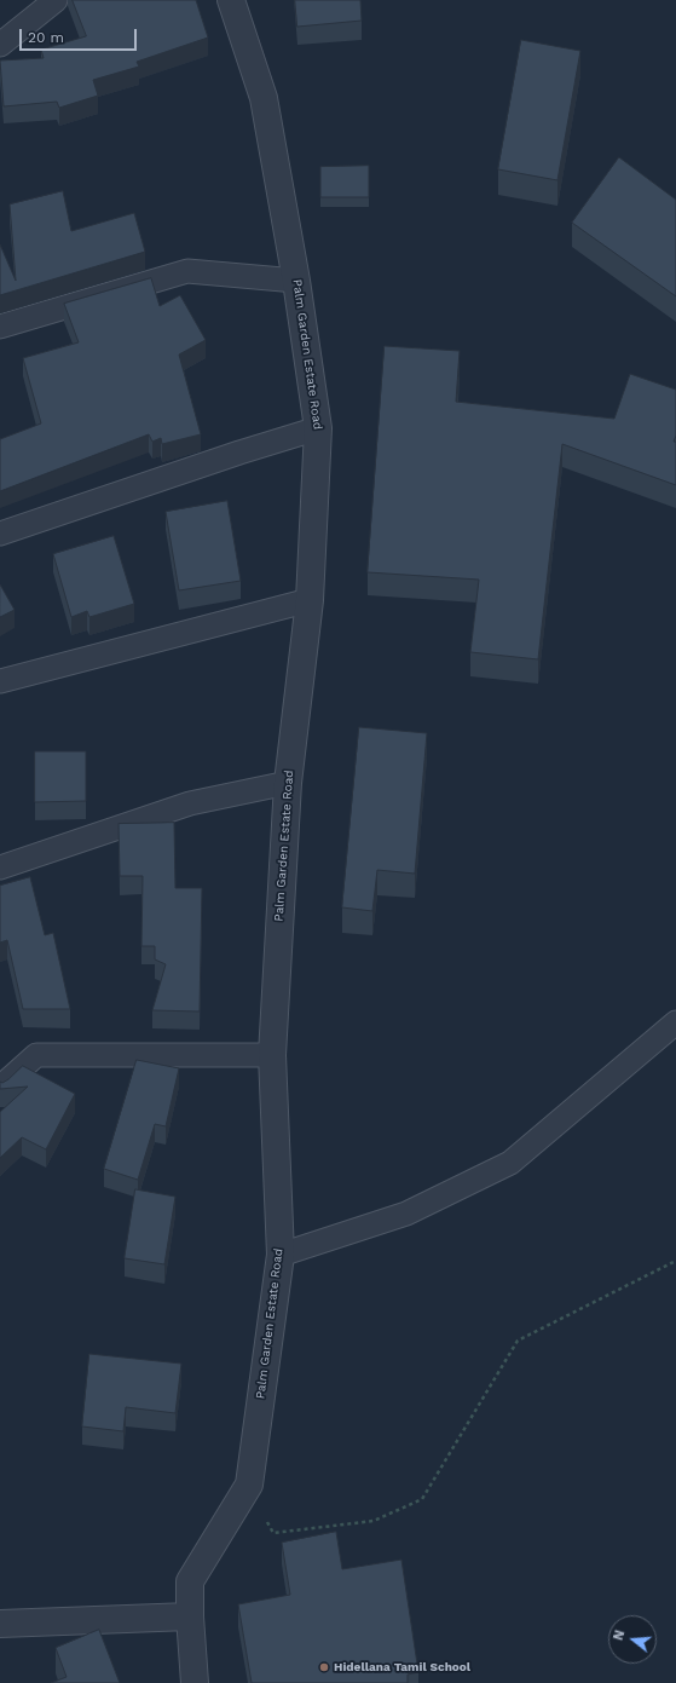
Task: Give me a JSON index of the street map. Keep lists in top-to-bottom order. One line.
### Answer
{"streets":{"street":["Palm Garden Estate Road"]},"places":["Hidellana Tamil School"],"scale_bar":"20 m","north":"left"}
